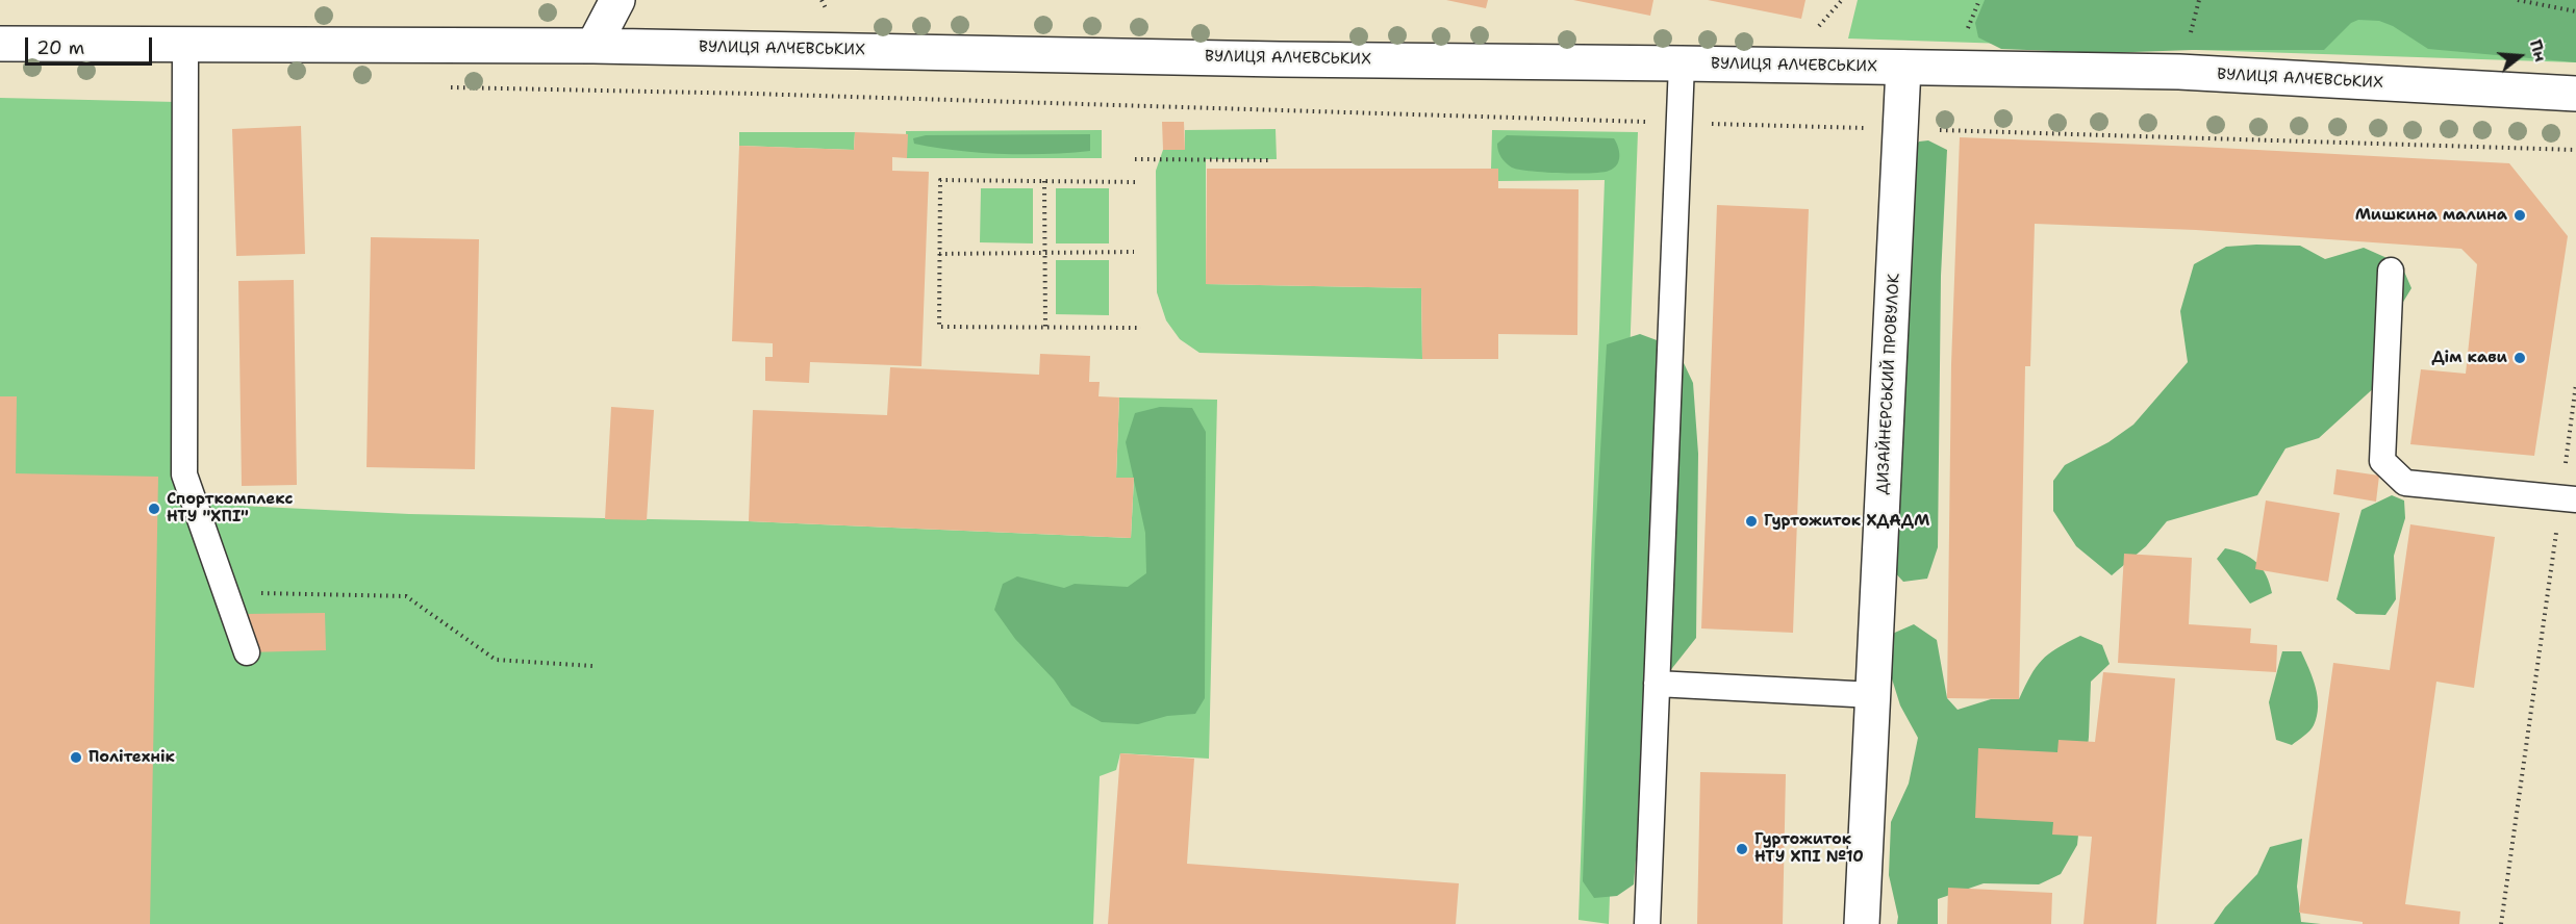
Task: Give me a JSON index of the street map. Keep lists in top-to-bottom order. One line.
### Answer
{"streets":{"street":["ВУЛИЦЯ АЛЧЕВСЬКИХ","ДИЗАЙНЕРСЬКИЙ ПРОВУЛОК"]},"crossings":[["ВУЛИЦЯ АЛЧЕВСЬКИХ","ДИЗАЙНЕРСЬКИЙ ПРОВУЛОК"]],"places":["Мишкина малина","Дім кави","Спорткомплекс НТУ \"ХПІ\"","Гуртожиток ХДАДМ","Політехнік","Гуртожиток НТУ ХПІ №10"],"scale_bar":"20 m","north":"right"}
